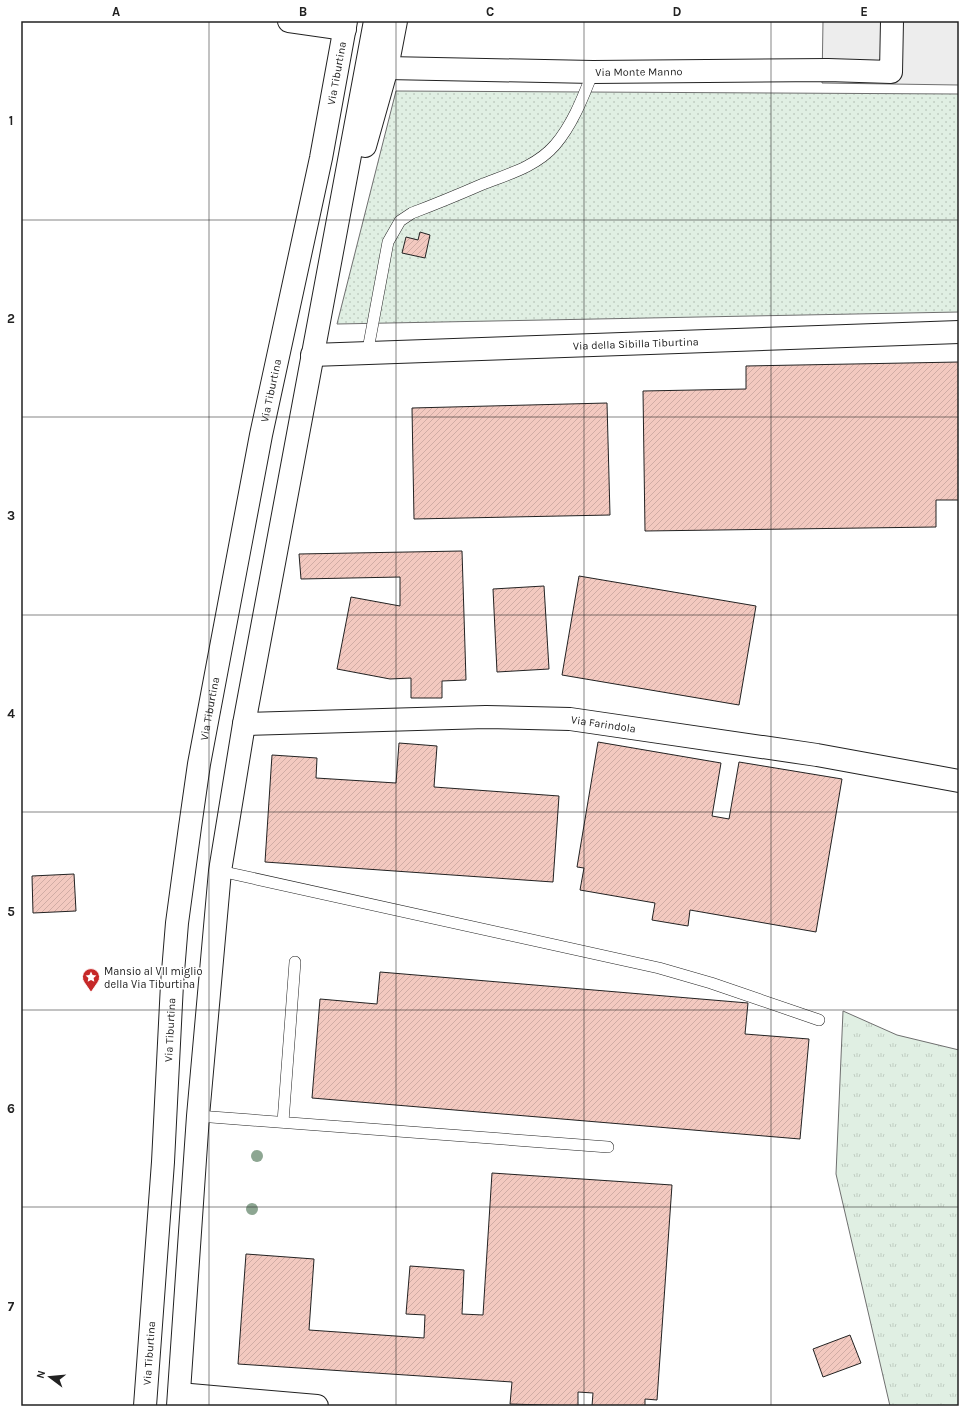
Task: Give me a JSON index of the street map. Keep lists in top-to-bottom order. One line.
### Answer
{"streets":{"main road":["Via Monte Manno","Via Tiburtina","Via della Sibilla Tiburtina","Via Farindola"]},"places":{"place":["Mansio al VII miglio della Via Tiburtina"]},"north":"left","grid":{"columns":["A","B","C","D","E"],"rows":["1","2","3","4","5","6","7"]}}
